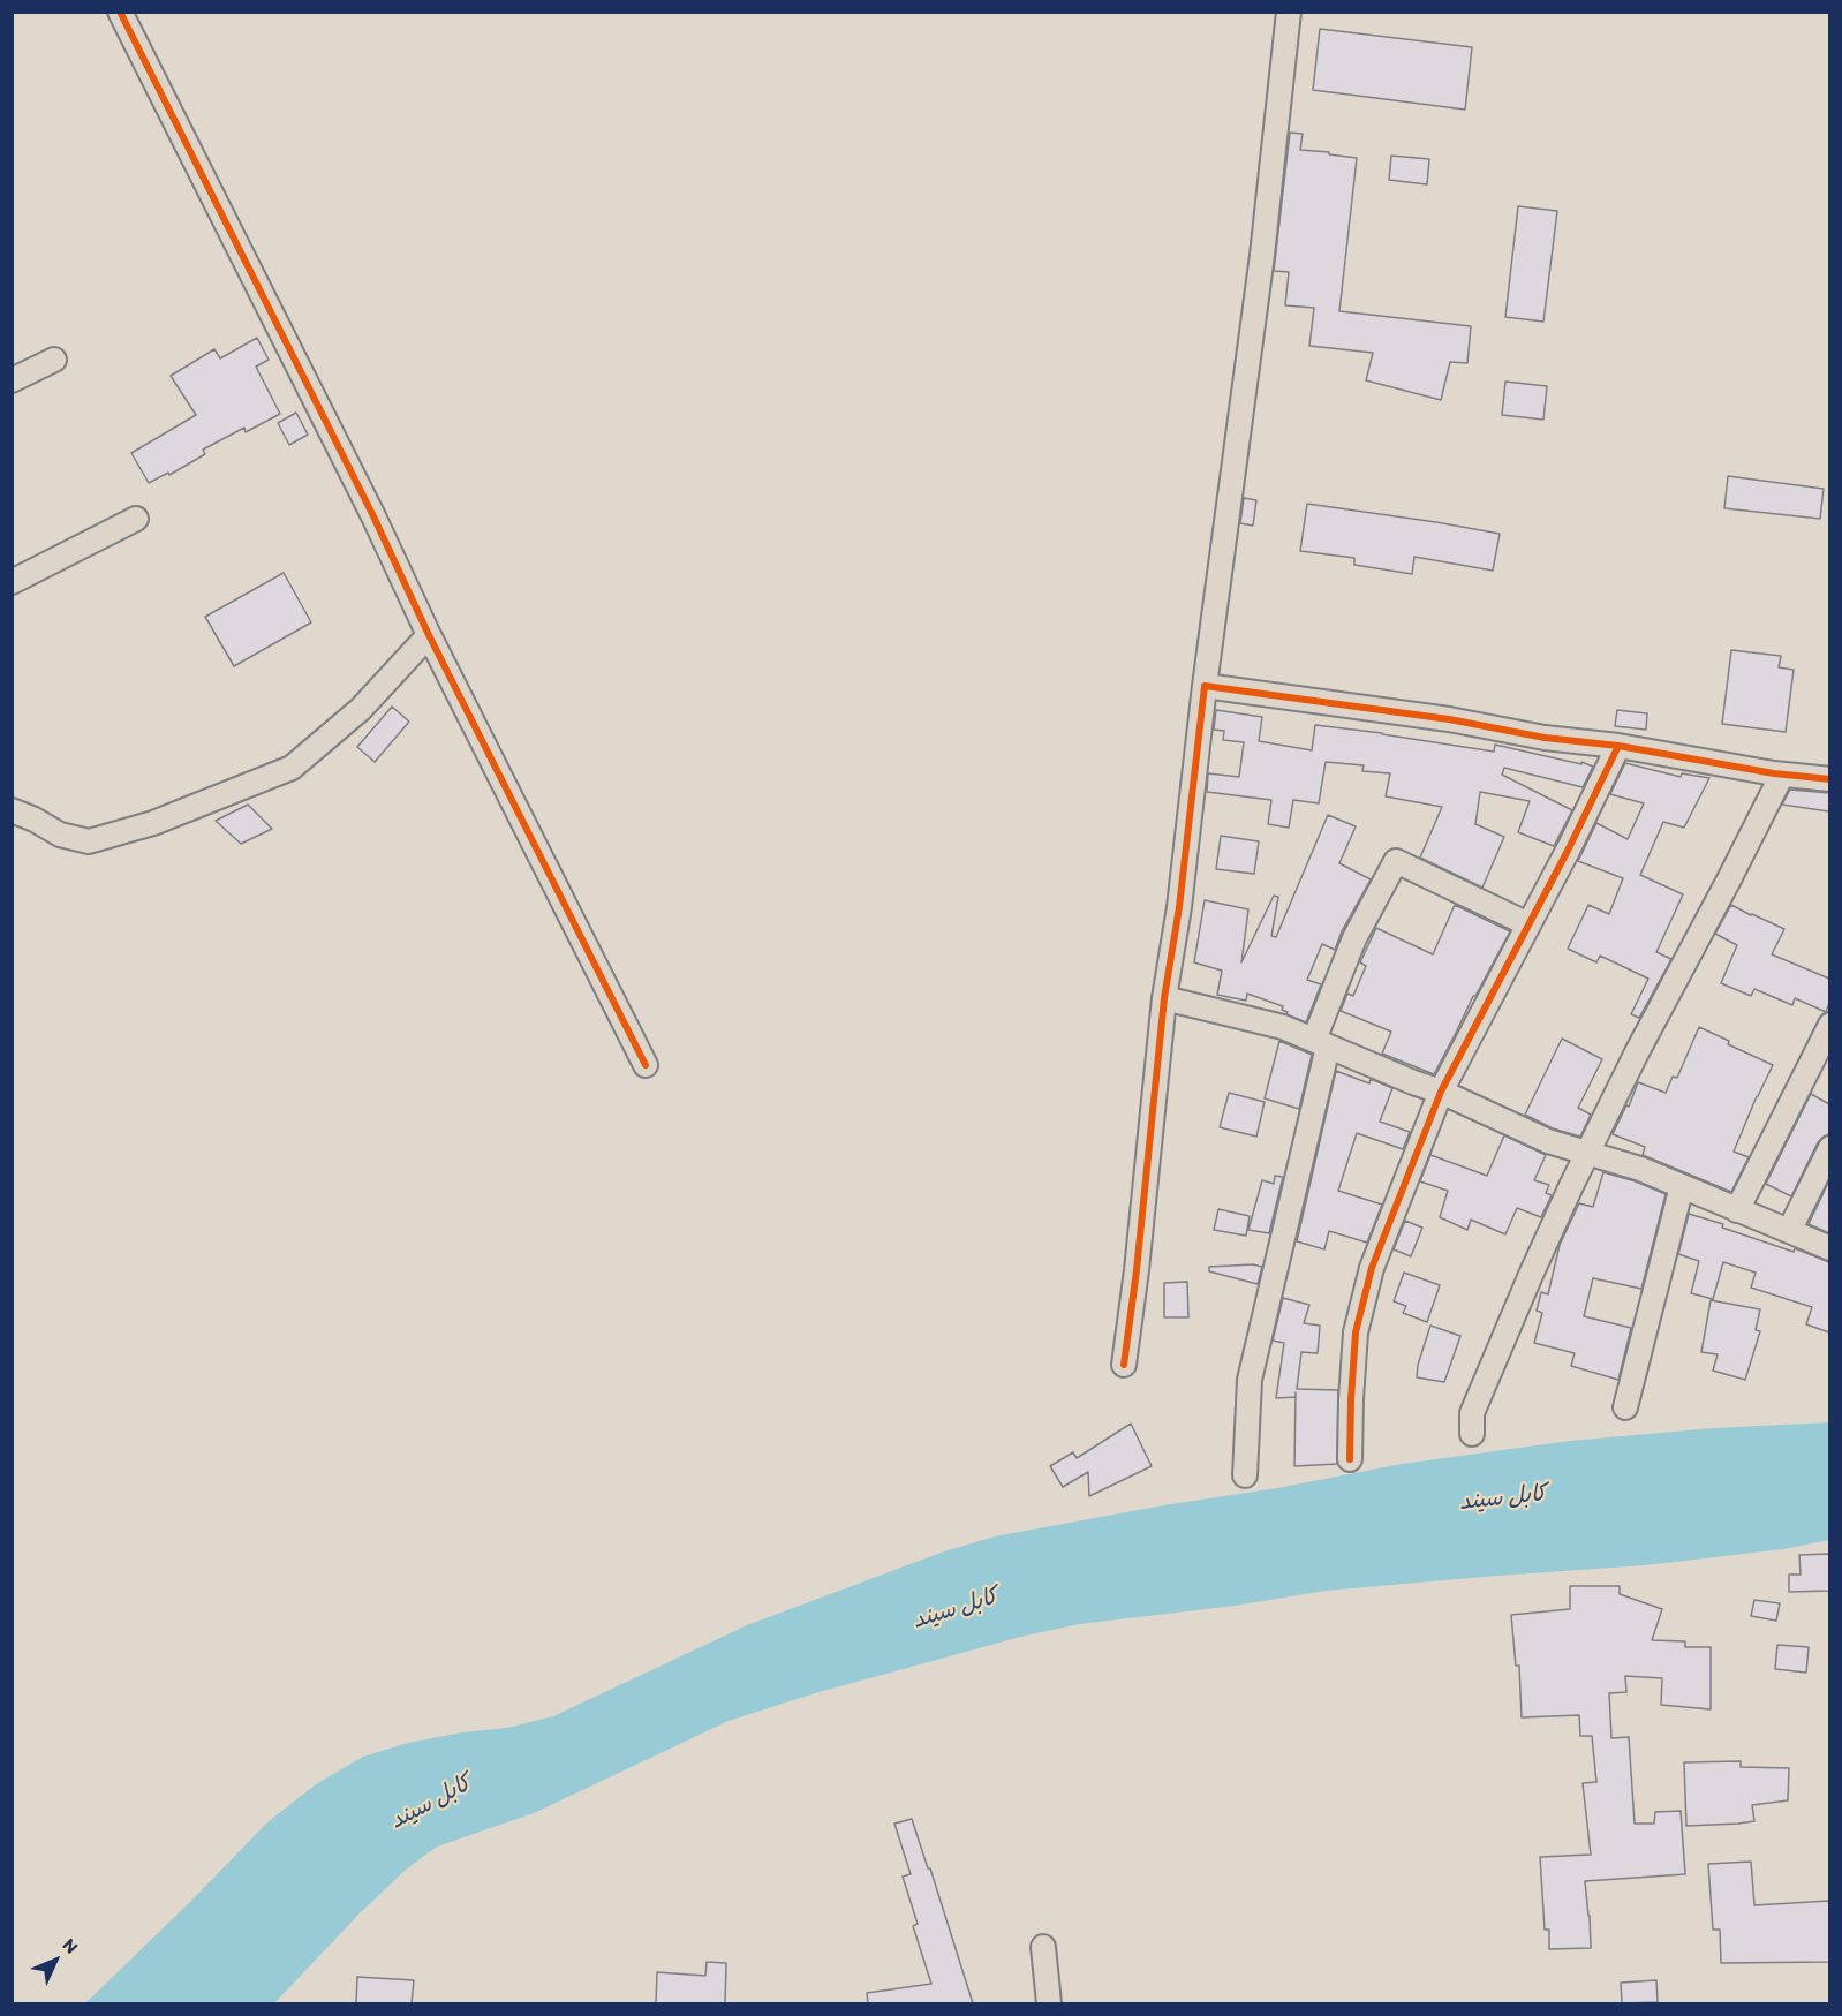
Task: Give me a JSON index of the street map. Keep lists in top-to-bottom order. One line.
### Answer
{"water":["کابل سيند"],"north":"top right"}
